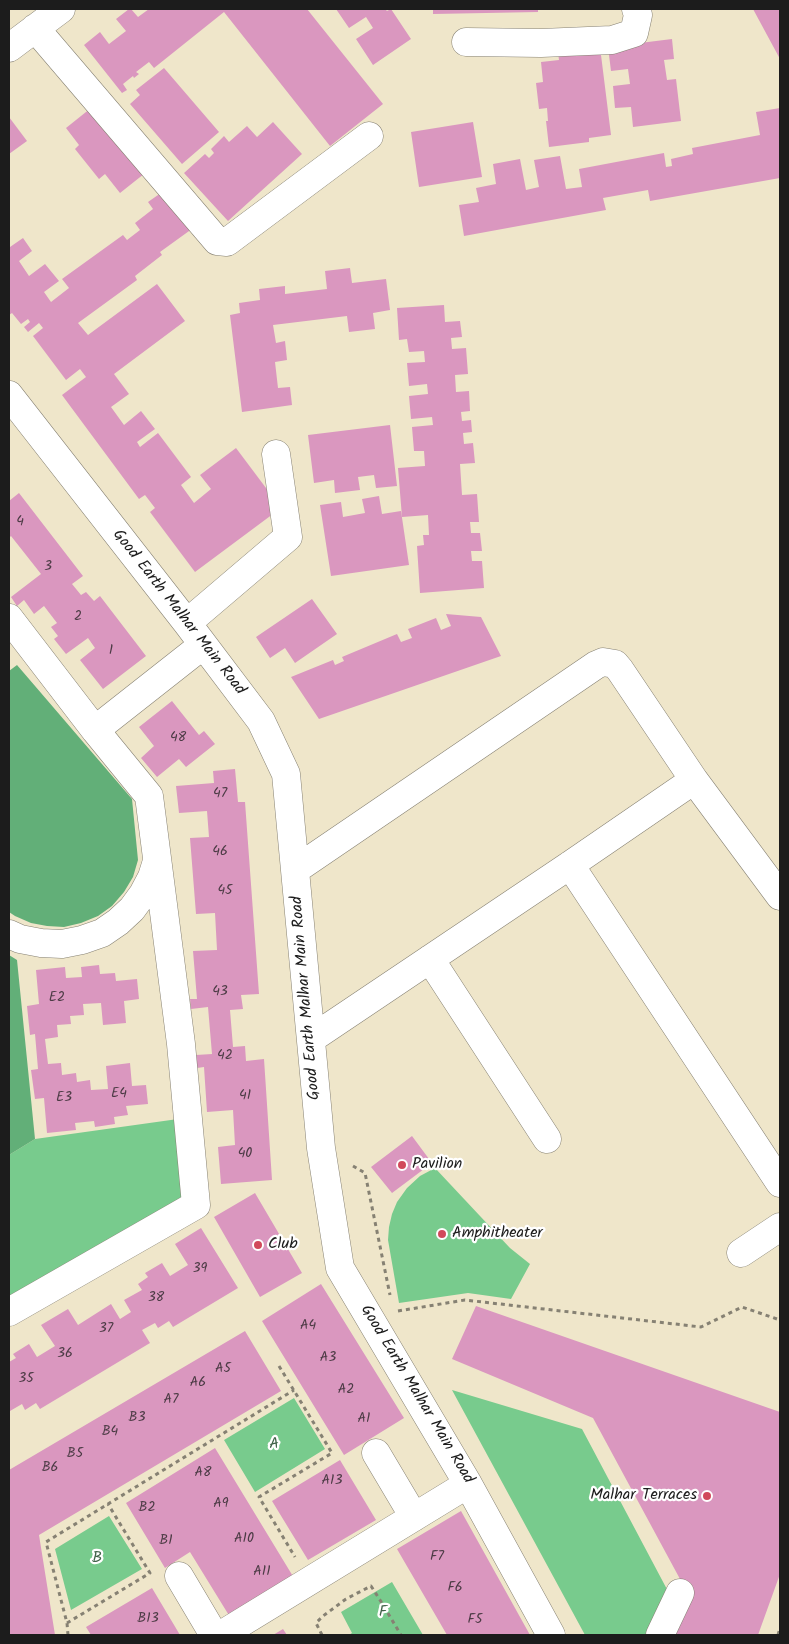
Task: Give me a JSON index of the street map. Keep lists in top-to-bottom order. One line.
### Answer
{"streets":{"street":["Good Earth Malhar Main Road"]},"parks":["A","B","F"],"places":["Pavilion","Amphitheater","Club","Malhar Terraces"],"house_numbers":["4","3","2","1","48","47","46","45","43","E2","42","E4","41","E3","40","39","38","A4","37","36","A3","A5","35","A6","A2","A7","B3","A1","B4","B5","B6","A8","A13","A9","B2","A10","B1","F7","A11","F6","B13","F5"]}
